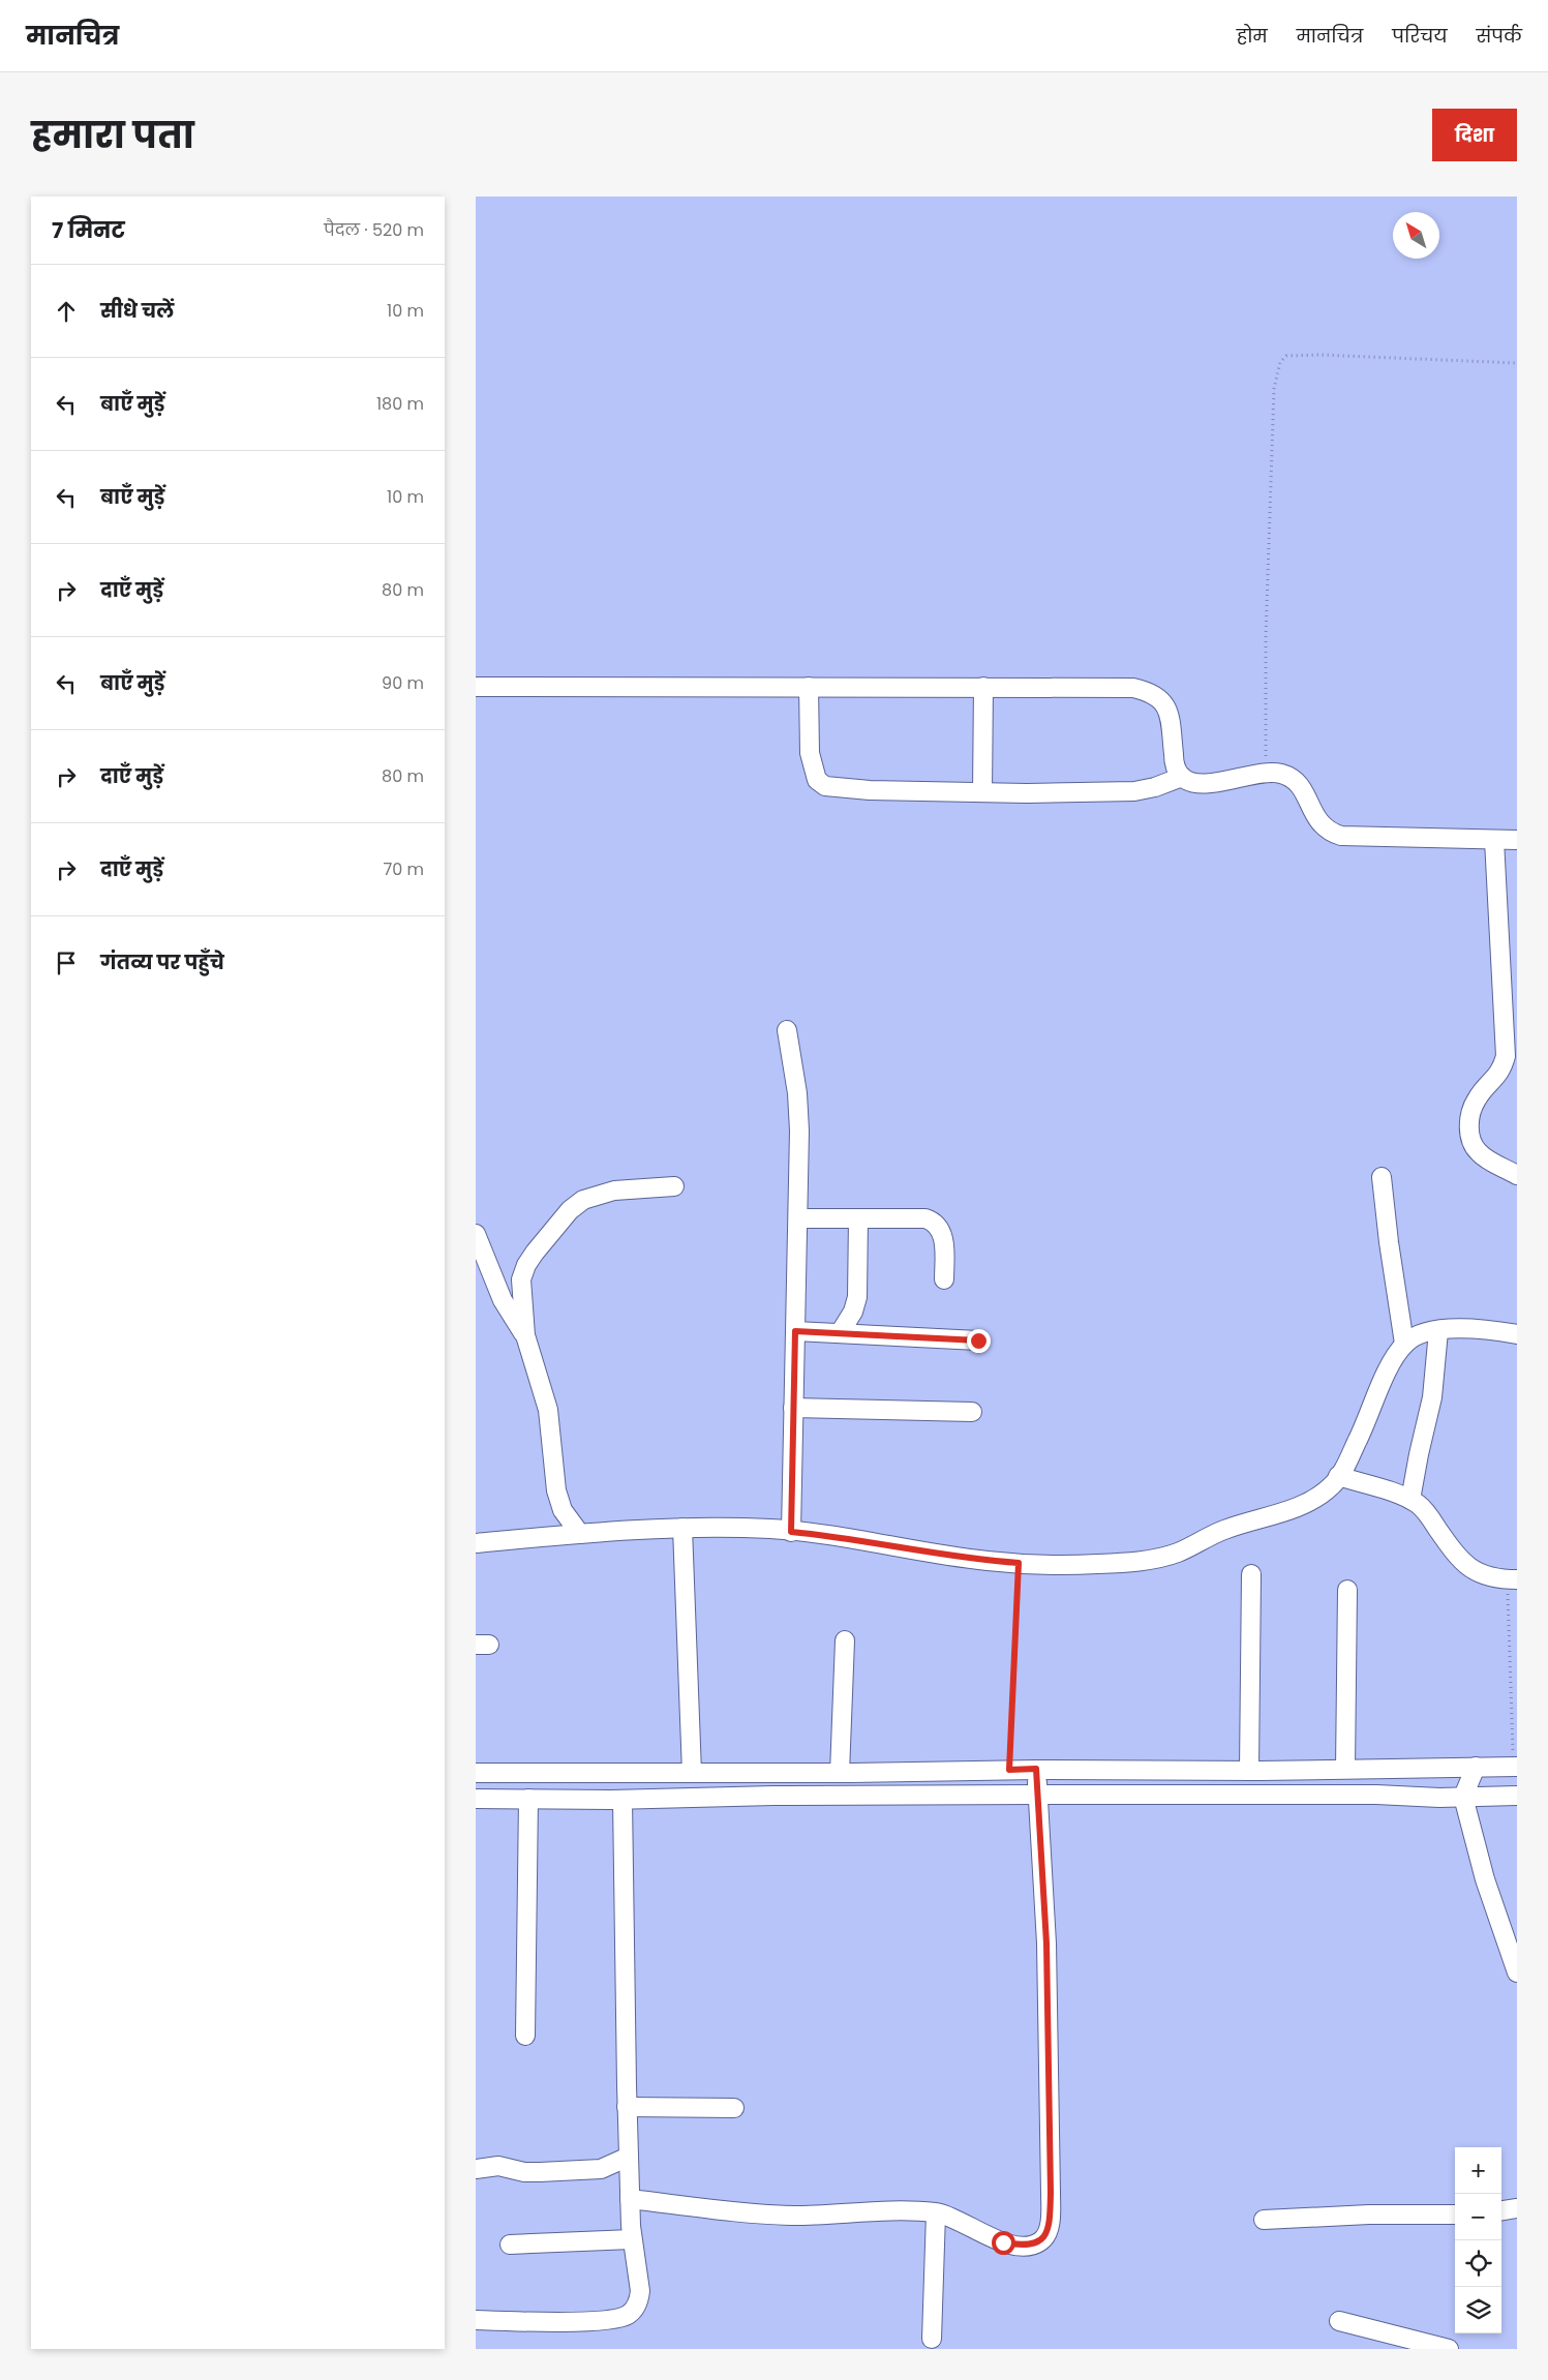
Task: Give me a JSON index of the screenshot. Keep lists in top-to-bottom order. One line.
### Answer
{"north":"top left","page":{"header":"मानचित्र","nav":["होम","मानचित्र","परिचय","संपर्क"],"title":"हमारा पता","buttons":"दिशा","heading":["7 मिनट","पैदल · 520 m"],"list":[["सीधे चलें","10 m"],["बाएँ मुड़ें","180 m"],["बाएँ मुड़ें","10 m"],["दाएँ मुड़ें","80 m"],["बाएँ मुड़ें","90 m"],["दाएँ मुड़ें","80 m"],["दाएँ मुड़ें","70 m"],"गंतव्य पर पहुँचे"],"map_buttons":["+","−"]}}
